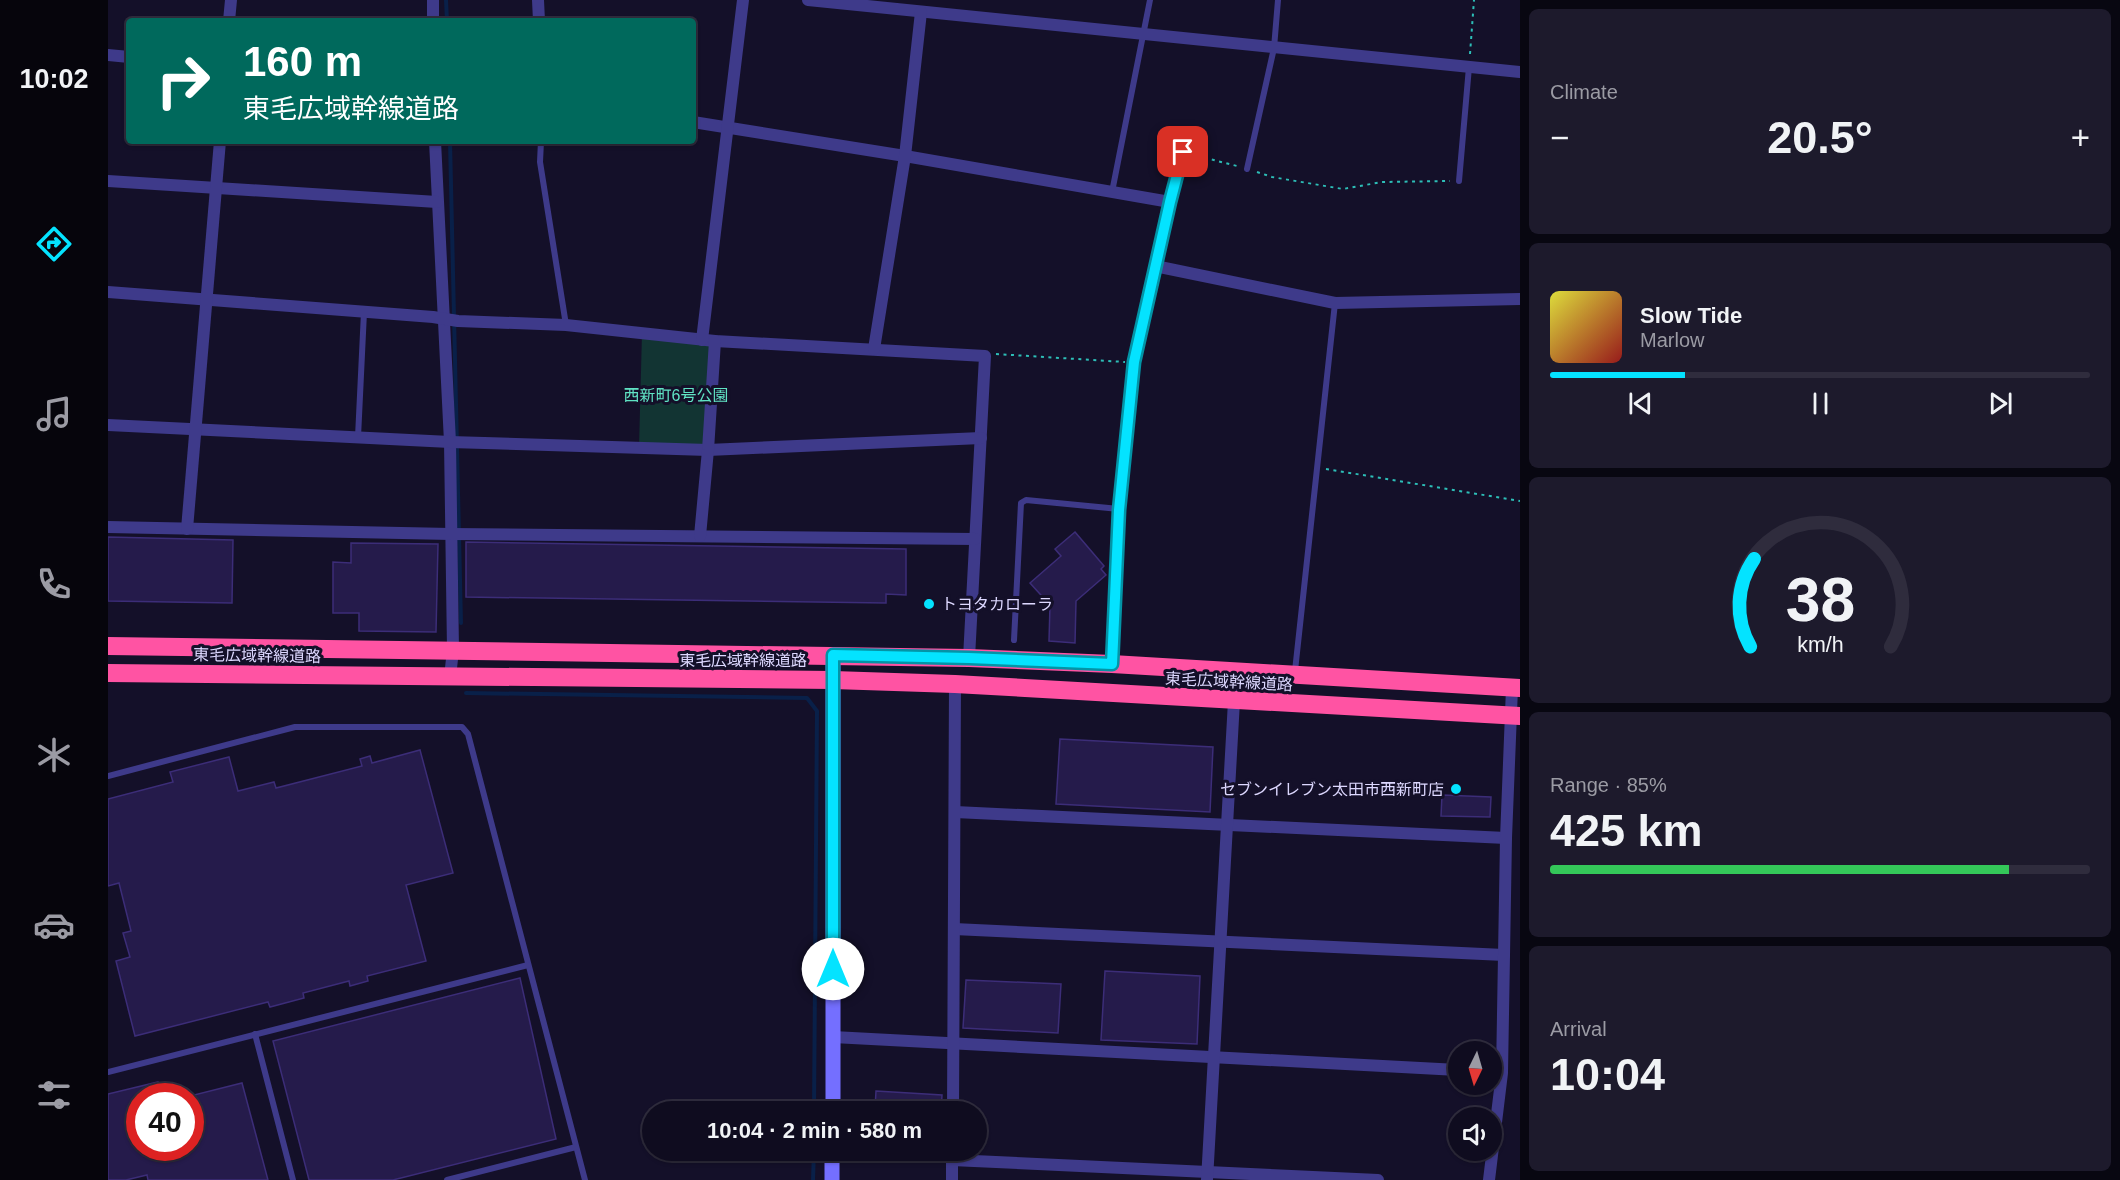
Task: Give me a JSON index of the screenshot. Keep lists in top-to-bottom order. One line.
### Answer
{"streets":{"highway":["東毛広域幹線道路"]},"parks":["西新町6号公園"],"places":["トヨタカローラ","セブンイレブン太田市西新町店"],"north":"bottom","page":{"tabs":"10:02","tile":["Climate",["Range · 85%","425 km"],["Arrival","10:04"]],"turn":["160 m","東毛広域幹線道路"],"heat":["−","20.5°","+"],"song":["Slow Tide","Marlow"],"limit":"40","trip":"10:04 · 2 min · 580 m","gauge":["38","km/h"]}}
